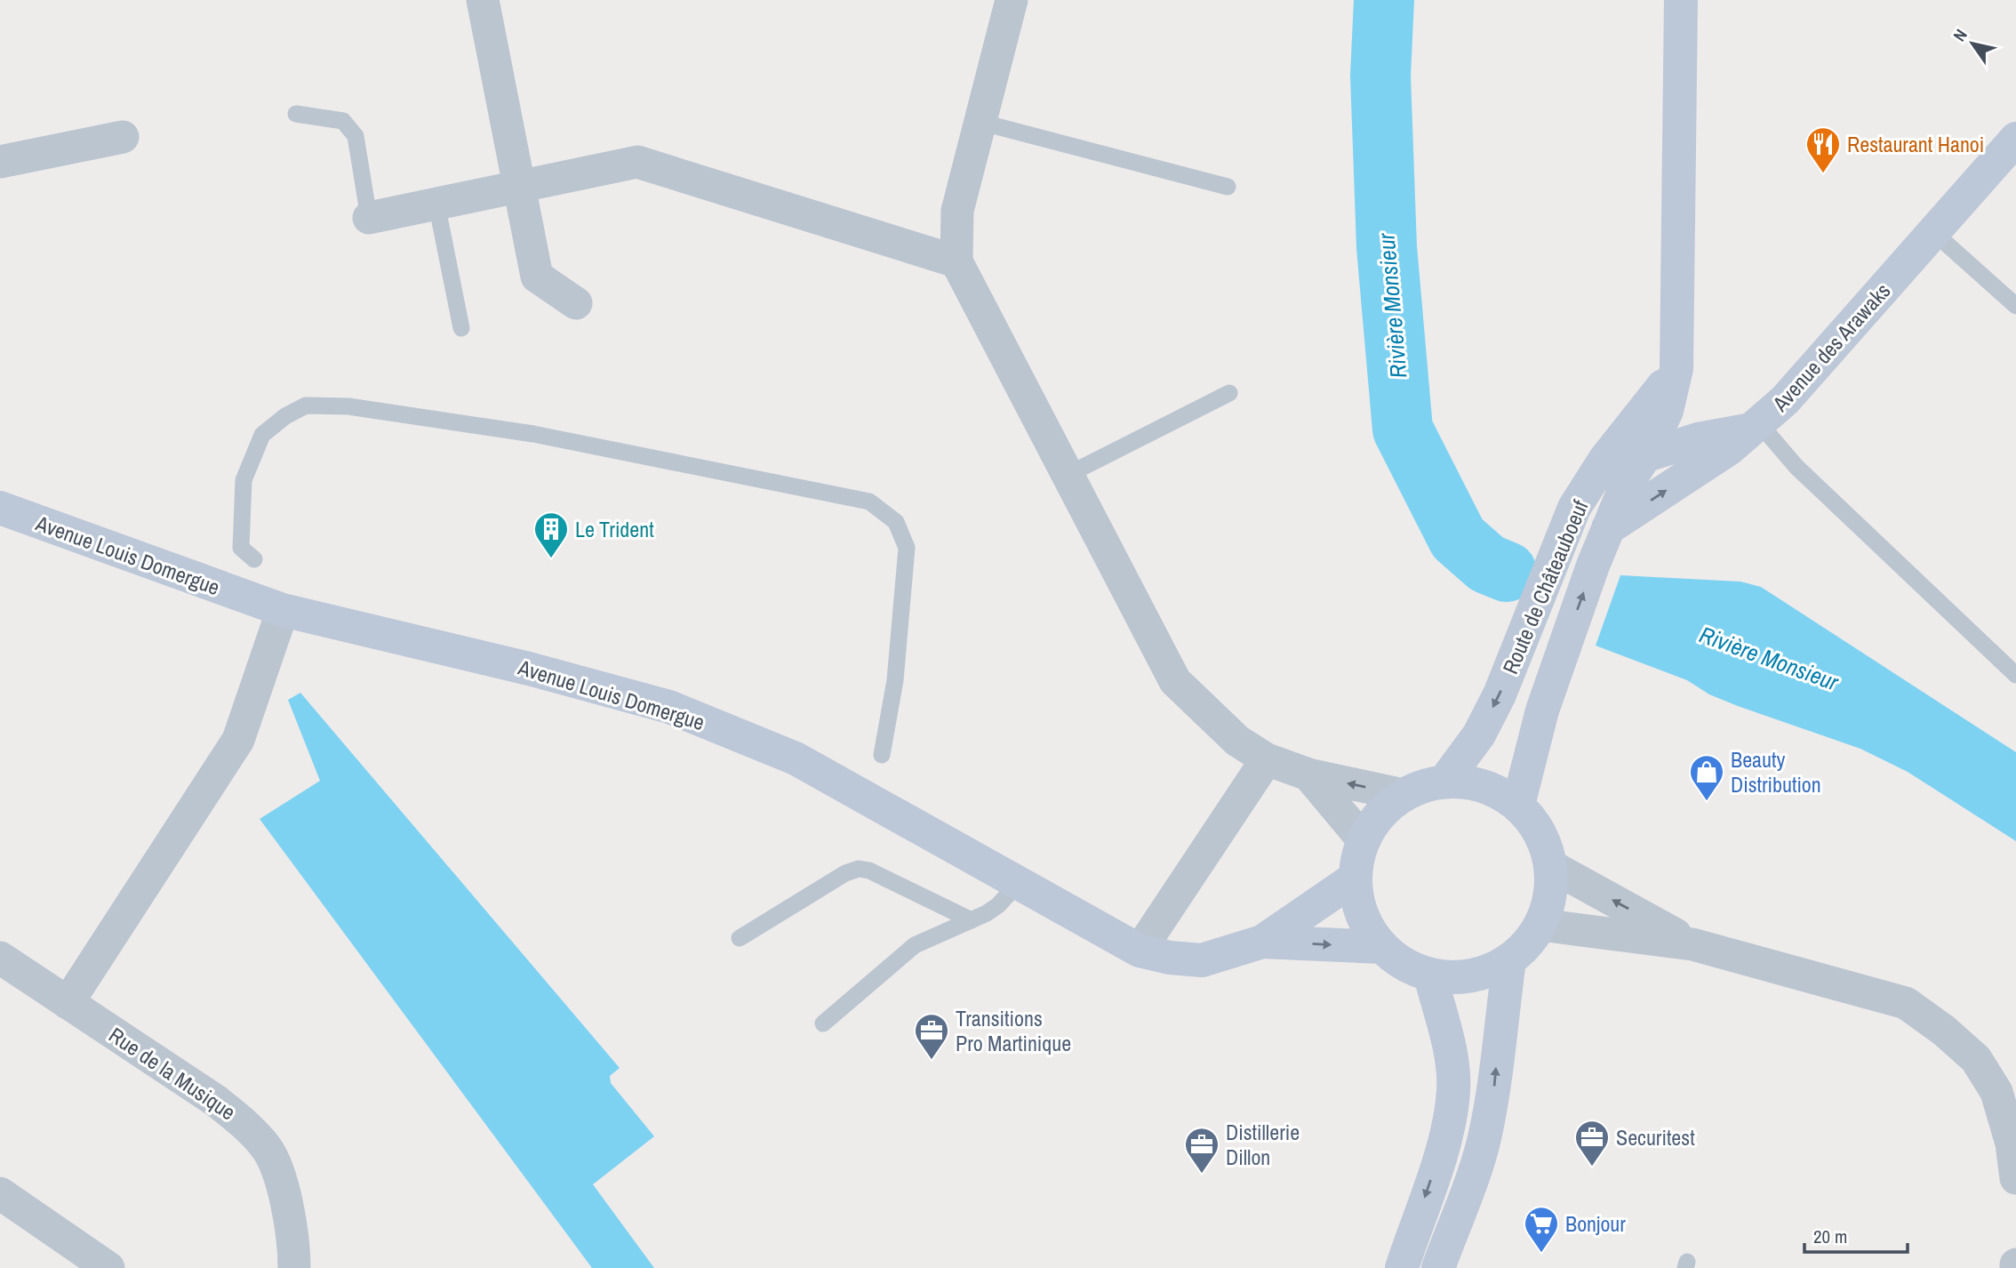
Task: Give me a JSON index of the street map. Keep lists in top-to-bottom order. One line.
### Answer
{"streets":{"main road":["Avenue des Arawaks","Avenue Louis Domergue","Route de Châteauboeuf"],"street":["Rue de la Musique"]},"crossings":[["Avenue des Arawaks","Route de Châteauboeuf"],["Avenue Louis Domergue","Route de Châteauboeuf"]],"water":["Rivière Monsieur"],"places":{"restaurant":["Restaurant Hanoi"],"building":["Le Trident"],"shop":["Beauty Distribution"],"office":["Transitions Pro Martinique","Securitest","Distillerie Dillon"],"supermarket":["Bonjour"]},"scale_bar":"20 m","north":"top left"}
